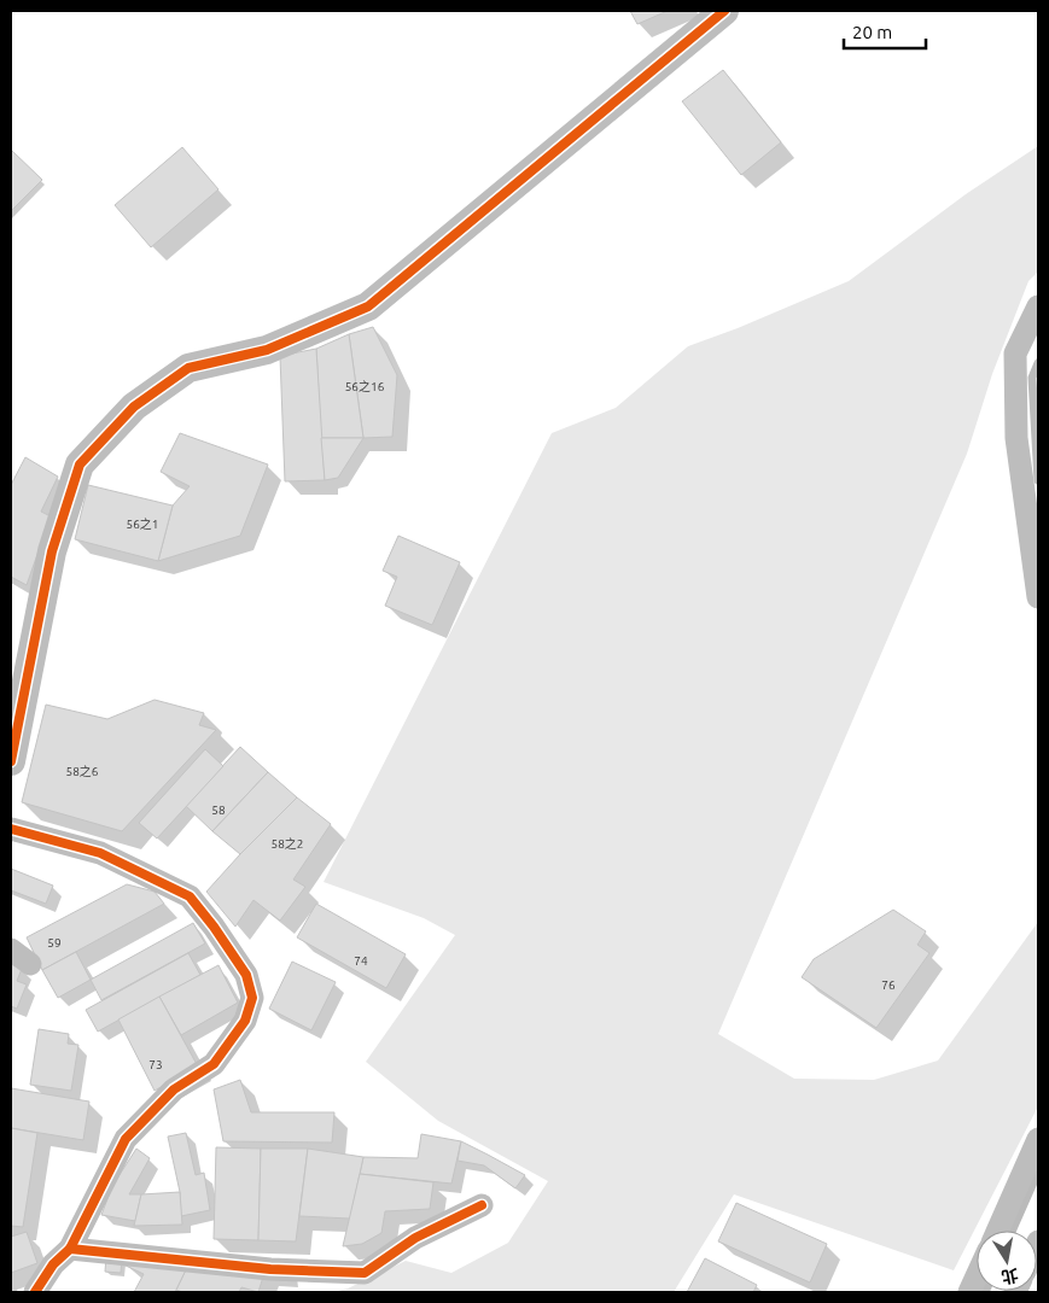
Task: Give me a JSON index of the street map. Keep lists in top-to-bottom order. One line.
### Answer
{"house_numbers":["56之16","56之1","58之6","58","58之2","59","74","76","73"],"scale_bar":"20 m","north":"bottom"}
